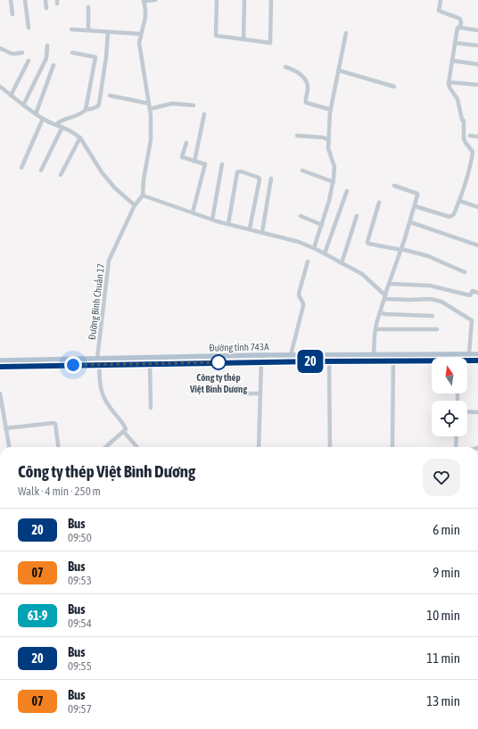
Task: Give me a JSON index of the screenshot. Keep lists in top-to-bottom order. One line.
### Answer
{"streets":{"main road":["Đường tỉnh 743A"],"street":["Đường Bình Chuẩn 17"]},"crossings":[["Đường Bình Chuẩn 17","Đường tỉnh 743A"]],"places":["Công ty thép Việt Bình Dương"],"lines":["bus line 20"],"north":"top","page":{"on_map":"20","heading":["Công ty thép Việt Bình Dương","Walk · 4 min · 250 m"],"list":[{"mark":"20","name":"Bus","note":"09:50","value":"6 min"},{"mark":"07","name":"Bus","note":"09:53","value":"9 min"},{"mark":"61-9","name":"Bus","note":"09:54","value":"10 min"},{"mark":"20","name":"Bus","note":"09:55","value":"11 min"},{"mark":"07","name":"Bus","note":"09:57","value":"13 min"}]}}
